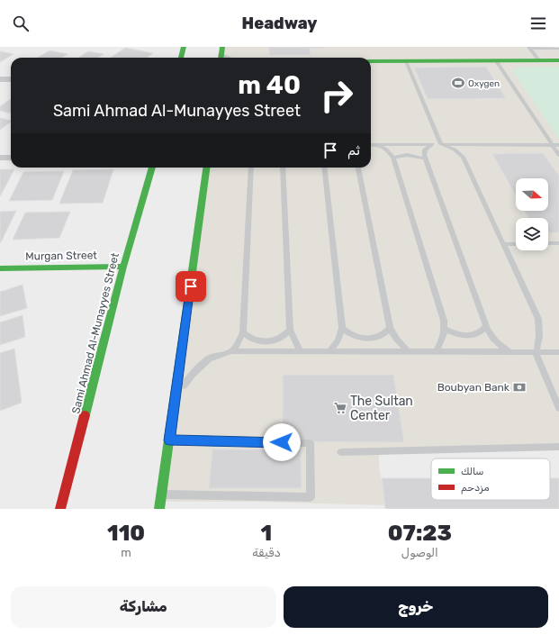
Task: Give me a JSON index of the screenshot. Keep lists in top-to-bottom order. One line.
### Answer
{"streets":{"main road":["Murgan Street","Sami Ahmad Al-Munayyes Street"]},"crossings":[["Murgan Street","Sami Ahmad Al-Munayyes Street"]],"places":{"sports":["Oxygen"],"bank":["Boubyan Bank"],"supermarket":["The Sultan Center"]},"legend":["سالك","مزدحم"],"north":"right","page":{"header":"Headway","turn":["40 m","Sami Ahmad Al-Munayyes Street"],"then":"ثم","eta":["07:23","الوصول","1","دقيقة","110","m"],"buttons":["خروج","مشاركة"]}}
